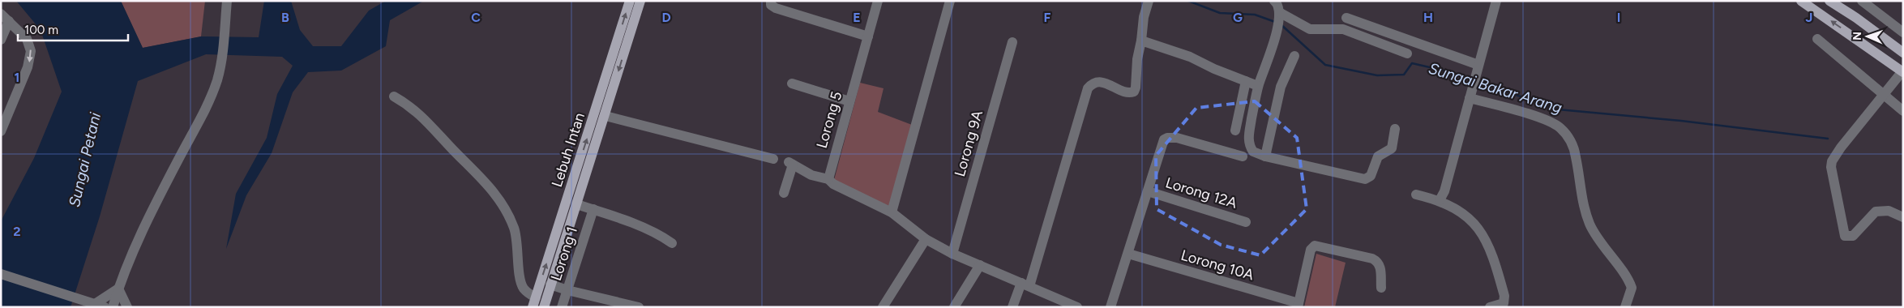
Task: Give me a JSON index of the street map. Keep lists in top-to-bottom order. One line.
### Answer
{"streets":{"main road":["Lebuh Intan"],"street":["Lorong 5","Lorong 9A","Lorong 12A","Lorong 1","Lorong 10A"]},"water":["Sungai Bakar Arang","Sungai Petani"],"scale_bar":"100 m","north":"left","grid":{"columns":["B","C","D","E","F","G","H","I","J"],"rows":["1","2"]}}
